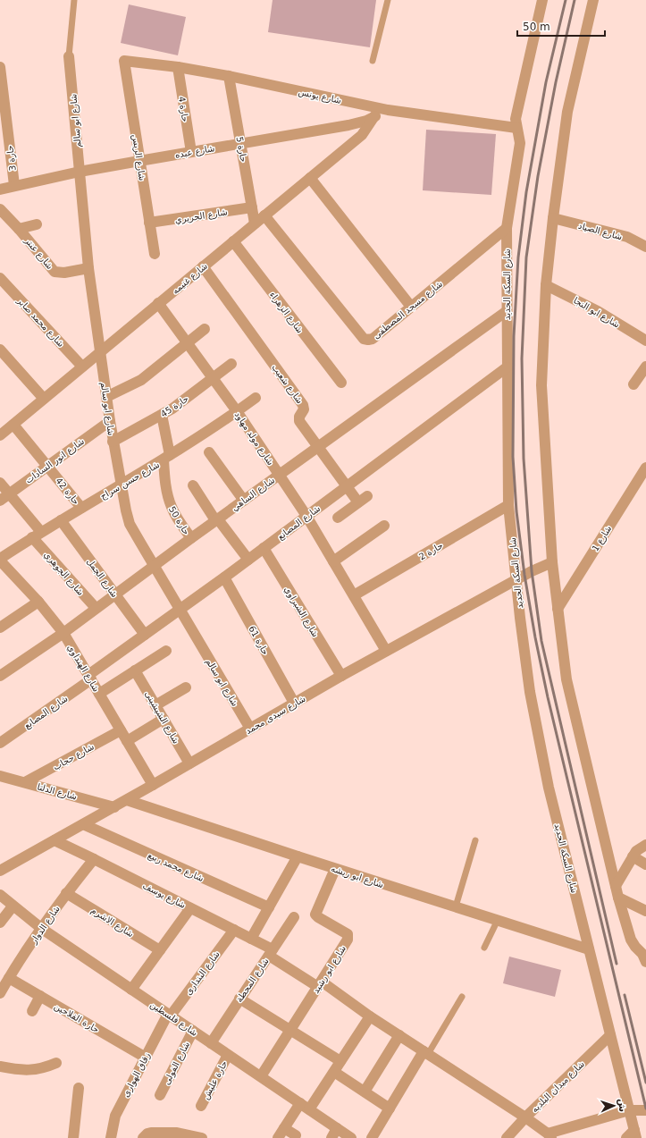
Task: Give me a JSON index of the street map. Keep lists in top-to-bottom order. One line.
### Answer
{"streets":{"street":["شارع يونس","حارة 4","شارع ابو سالم","حارة 5","شارع عبده","شارع الريس","حارة 3","شارع الحريري","شارع الصياد","شارع عنتر","شارع غنيمه","شارع السكة الحديد","شارع مسجد المصطفى","شارع الزهراء","شارع ابو النجا","شارع محمد صابر","شارع شعيب","حارة 45","شارع مولد مهاود","شارع انور السادات","شارع حسن سراج","حارة 42","شارع الساهي","حارة 50","شارع المصانع","شارع 1","حارة 2","شارع الجوهري","شارع الجمل","شارع الشبراوي","حارة 61","شارع الهنداوي","شارع سيدى محمد","شارع الشيشينى","شارع حجاب","شارع الدلتا","شارع محمد ربيع","شارع ابو ريشه","شارع يوسف","شارع الاشرم","شارع الدوار","شارع ابو رشيد","شارع البندارى","شارع المحطة","حارة الفلاحين","شارع فلسطين","شارع الفولى","زقاق الهوارى","حارة عليش","شارع ميدان البلديه"]},"crossings":[["شارع يونس","حارة 4"],["شارع يونس","حارة 5"],["شارع يونس","شارع عبده"],["شارع يونس","شارع الريس"],["شارع يونس","شارع السكة الحديد"],["حارة 4","شارع عبده"],["شارع ابو سالم","شارع عبده"],["شارع ابو سالم","شارع عنتر"],["شارع ابو سالم","شارع غنيمه"],["شارع ابو سالم","حارة 45"],["شارع ابو سالم","شارع انور السادات"],["شارع ابو سالم","شارع حسن سراج"],["شارع ابو سالم","شارع الساهي"],["شارع ابو سالم","شارع المصانع"],["شارع ابو سالم","شارع سيدى محمد"],["حارة 5","شارع عبده"],["حارة 5","شارع الحريري"],["حارة 5","شارع غنيمه"],["شارع عبده","شارع الريس"],["شارع عبده","حارة 3"],["شارع عبده","شارع غنيمه"],["شارع الريس","شارع الحريري"],["شارع غنيمه","شارع مسجد المصطفى"],["شارع غنيمه","شارع الزهراء"],["شارع غنيمه","شارع محمد صابر"],["شارع غنيمه","شارع شعيب"],["شارع غنيمه","شارع مولد مهاود"],["شارع غنيمه","حارة 42"],["شارع السكة الحديد","شارع مسجد المصطفى"],["شارع السكة الحديد","شارع الساهي"],["شارع السكة الحديد","شارع المصانع"],["شارع السكة الحديد","حارة 2"],["شارع السكة الحديد","شارع سيدى محمد"],["شارع السكة الحديد","شارع ابو ريشه"],["شارع السكة الحديد","شارع ميدان البلديه"],["شارع شعيب","شارع الساهي"],["شارع شعيب","شارع المصانع"],["حارة 45","شارع مولد مهاود"],["حارة 45","حارة 50"],["شارع مولد مهاود","شارع حسن سراج"],["شارع مولد مهاود","شارع الساهي"],["شارع مولد مهاود","شارع المصانع"],["شارع مولد مهاود","حارة 2"],["شارع مولد مهاود","شارع سيدى محمد"],["شارع انور السادات","حارة 42"],["شارع انور السادات","شارع الجوهري"],["شارع حسن سراج","حارة 42"],["شارع حسن سراج","حارة 50"],["شارع حسن سراج","شارع الجوهري"],["شارع حسن سراج","شارع الجمل"],["شارع حسن سراج","شارع الهنداوي"],["شارع الساهي","حارة 50"],["شارع الساهي","شارع الجوهري"],["شارع الساهي","شارع الجمل"],["شارع الساهي","شارع الهنداوي"],["شارع المصانع","شارع الجمل"],["شارع المصانع","شارع الشبراوي"],["شارع المصانع","حارة 61"],["شارع المصانع","شارع الهنداوي"],["شارع الشبراوي","شارع سيدى محمد"],["حارة 61","شارع سيدى محمد"],["شارع الهنداوي","شارع سيدى محمد"],["شارع الهنداوي","شارع حجاب"],["شارع سيدى محمد","شارع الشيشينى"],["شارع سيدى محمد","شارع الدلتا"],["شارع سيدى محمد","شارع محمد ربيع"],["شارع سيدى محمد","شارع ابو ريشه"],["شارع سيدى محمد","شارع يوسف"],["شارع حجاب","شارع الدلتا"],["شارع ابو ريشه","شارع ابو رشيد"],["شارع يوسف","شارع الدوار"],["شارع يوسف","شارع ابو رشيد"],["شارع يوسف","شارع البندارى"],["شارع يوسف","شارع المحطة"],["شارع يوسف","شارع ميدان البلديه"],["شارع الاشرم","شارع الدوار"],["شارع الدوار","حارة الفلاحين"],["شارع الدوار","شارع فلسطين"],["شارع ابو رشيد","شارع فلسطين"],["شارع البندارى","شارع فلسطين"],["شارع البندارى","زقاق الهوارى"],["شارع المحطة","شارع فلسطين"],["حارة الفلاحين","زقاق الهوارى"],["شارع فلسطين","شارع الفولى"],["شارع فلسطين","زقاق الهوارى"],["شارع فلسطين","حارة عليش"]],"scale_bar":"50 m","north":"right"}
